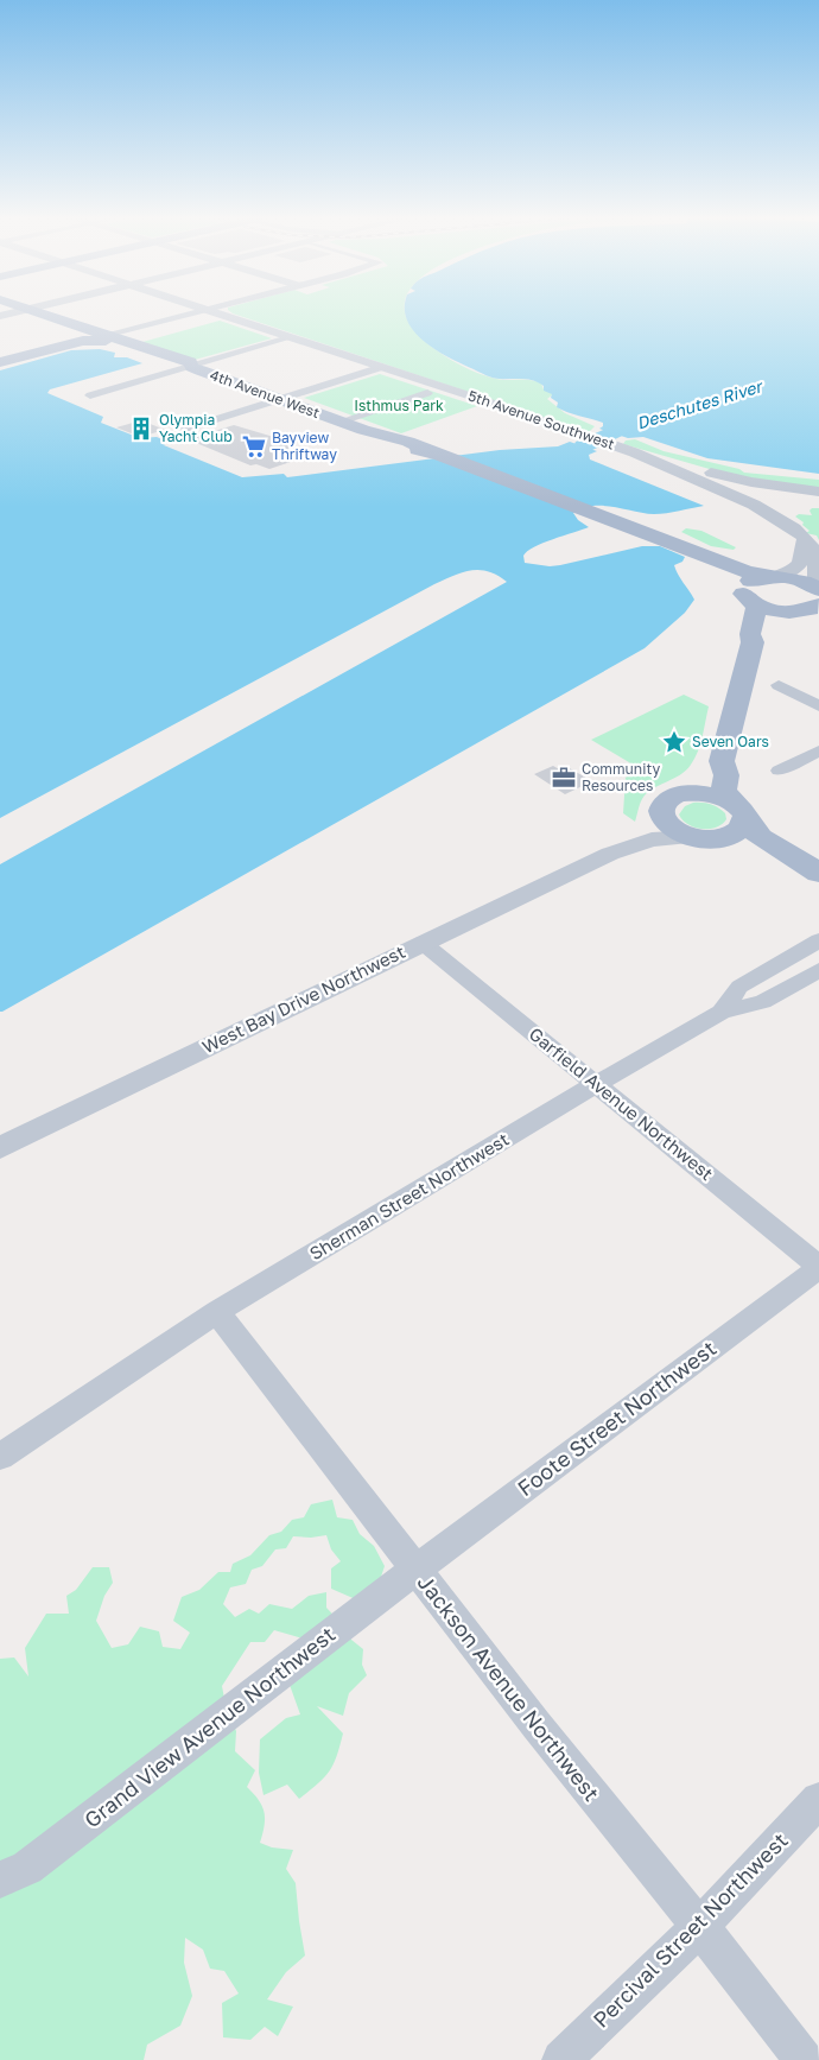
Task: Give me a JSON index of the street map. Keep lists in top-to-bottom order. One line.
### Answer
{"streets":{"main road":["4th Avenue West"],"street":["5th Avenue Southwest","West Bay Drive Northwest","Garfield Avenue Northwest","Sherman Street Northwest","Foote Street Northwest","Jackson Avenue Northwest","Grand View Avenue Northwest","Percival Street Northwest"]},"crossings":[["West Bay Drive Northwest","Garfield Avenue Northwest"],["Garfield Avenue Northwest","Sherman Street Northwest"],["Garfield Avenue Northwest","Foote Street Northwest"],["Sherman Street Northwest","Jackson Avenue Northwest"],["Foote Street Northwest","Jackson Avenue Northwest"],["Foote Street Northwest","Grand View Avenue Northwest"],["Jackson Avenue Northwest","Grand View Avenue Northwest"],["Jackson Avenue Northwest","Percival Street Northwest"]],"water":["Deschutes River"],"parks":["Isthmus Park"],"places":{"building":["Olympia Yacht Club"],"supermarket":["Bayview Thriftway"],"place":["Seven Oars"],"office":["Community Resources"]}}
